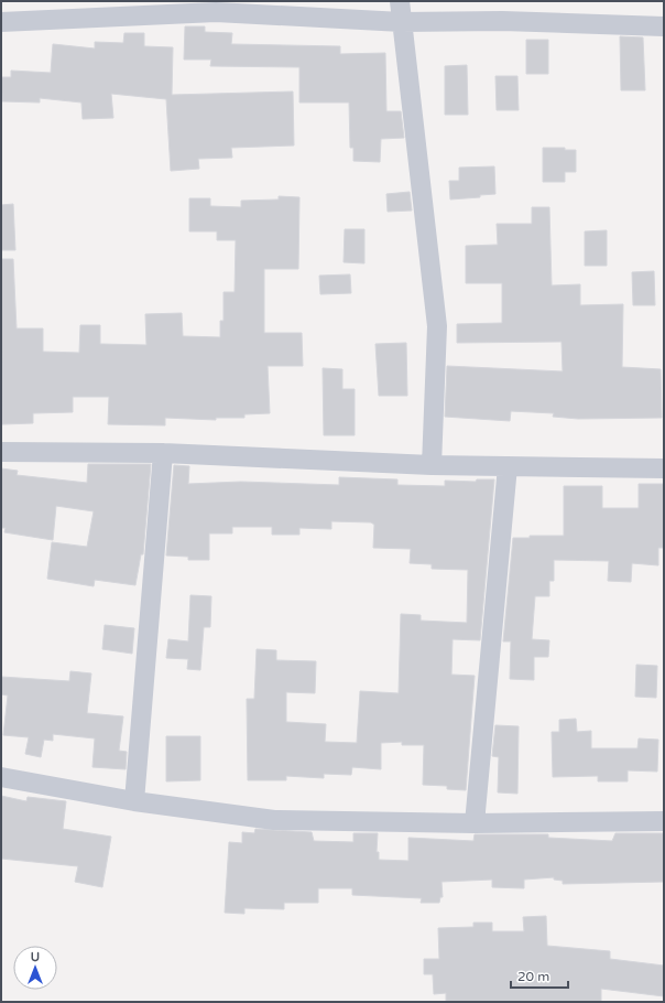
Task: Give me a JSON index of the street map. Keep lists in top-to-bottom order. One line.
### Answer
{"scale_bar":"20 m","north":"top"}
